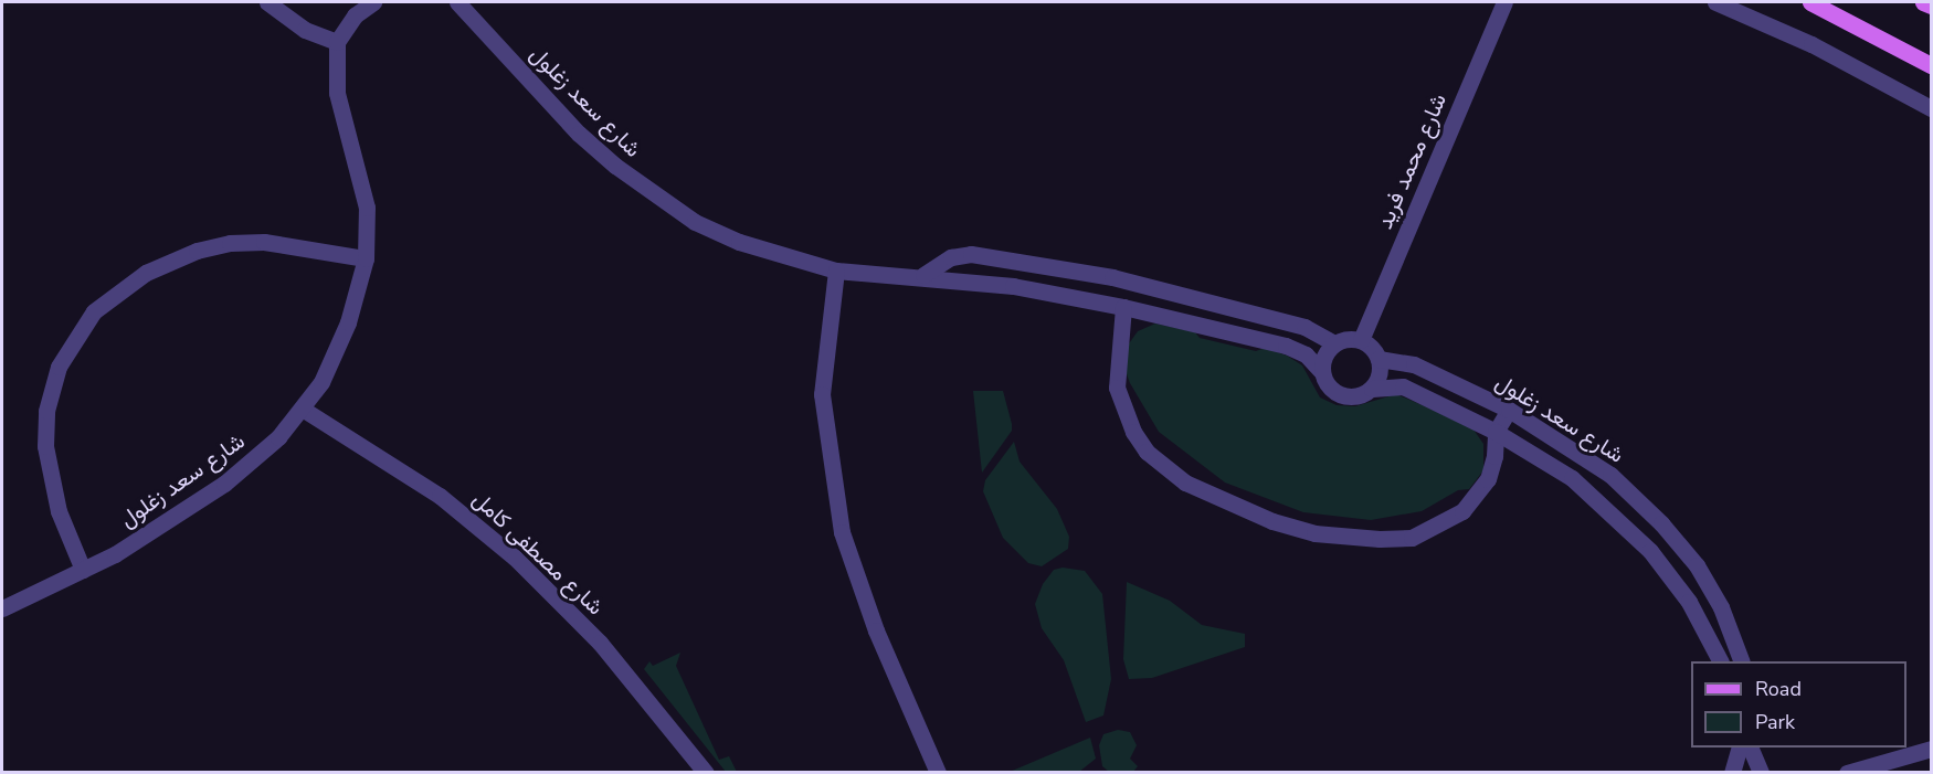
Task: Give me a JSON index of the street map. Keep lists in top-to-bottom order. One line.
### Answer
{"streets":{"street":["شارع سعد زغلول","شارع محمد فريد","شارع مصطفى كامل"]},"crossings":[["شارع سعد زغلول","شارع محمد فريد"],["شارع سعد زغلول","شارع مصطفى كامل"]],"legend":["Road","Park"]}
